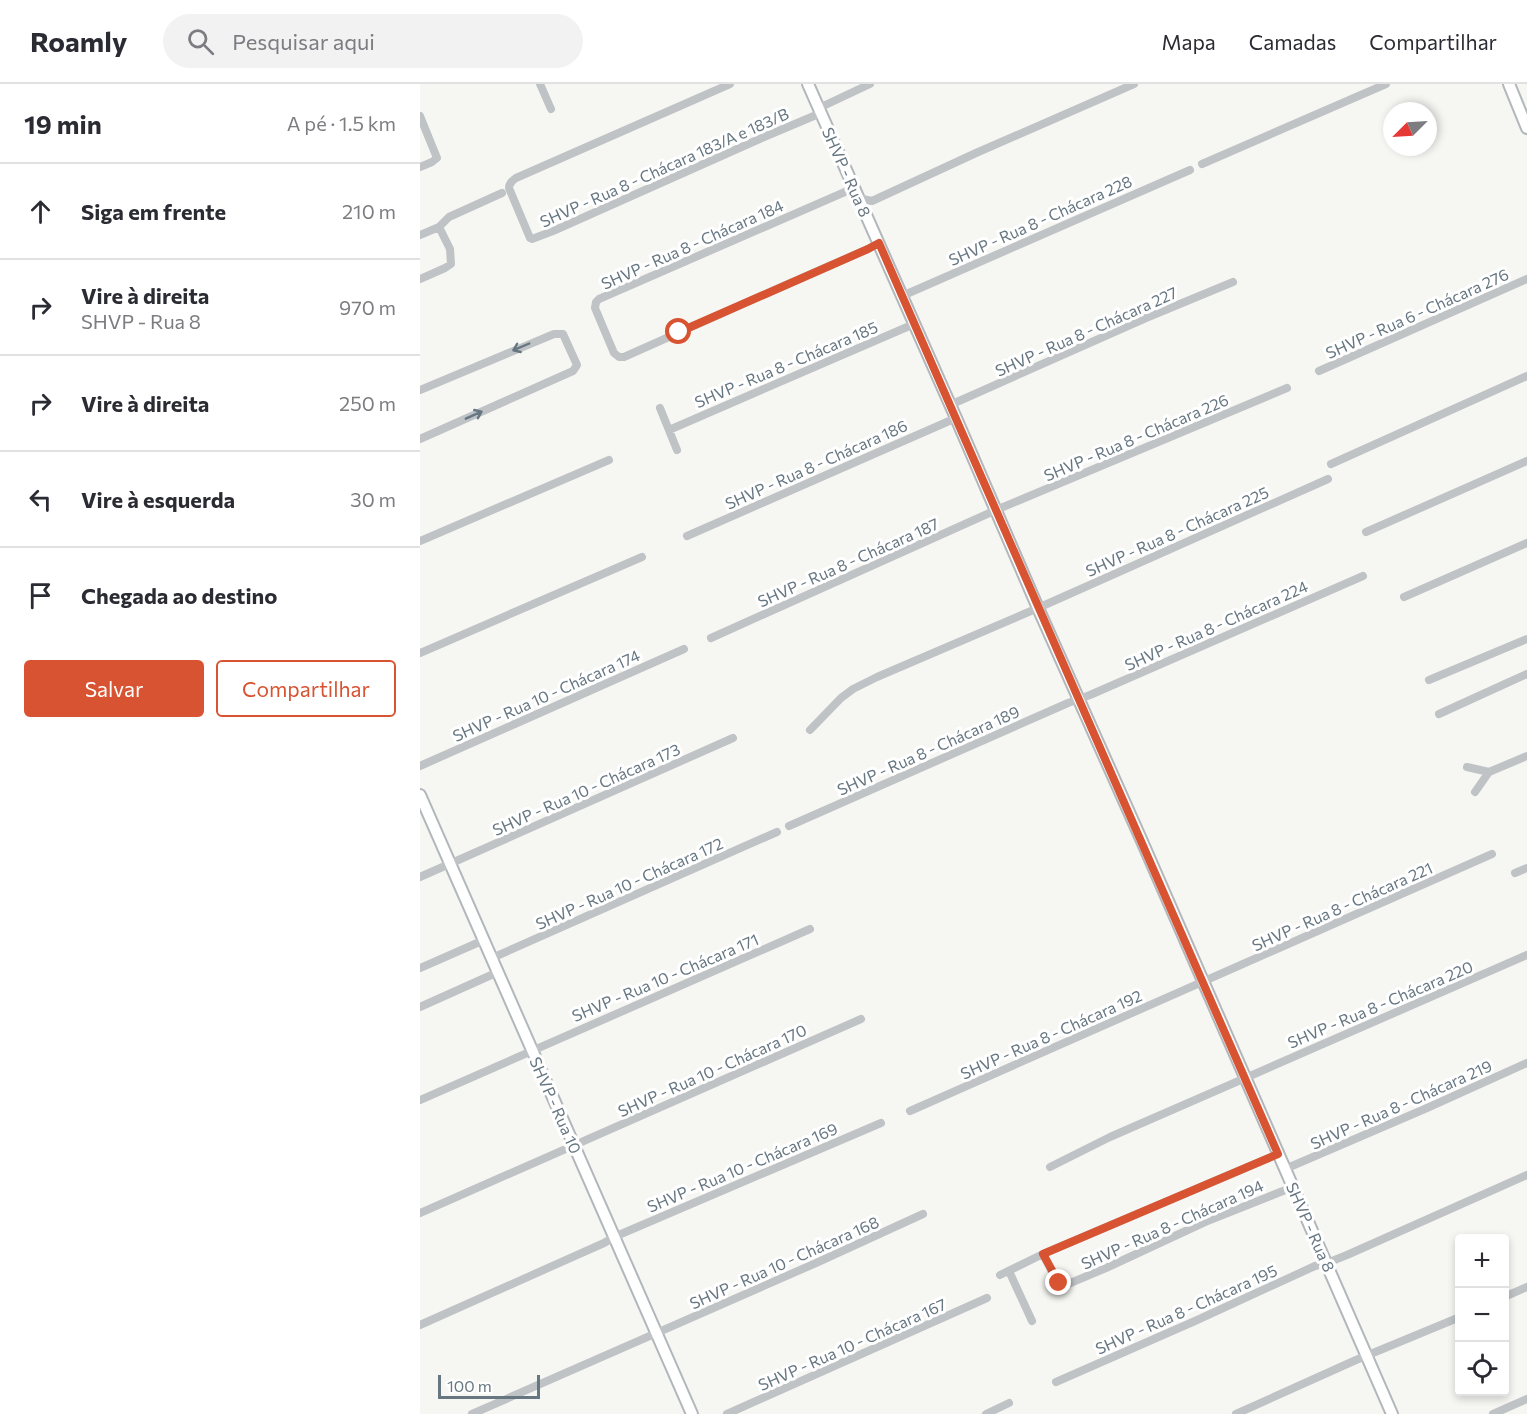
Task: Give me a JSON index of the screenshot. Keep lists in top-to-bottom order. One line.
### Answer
{"streets":{"street":["SHVP - Rua 8 - Chácara 183/A e 183/B","SHVP - Rua 8","SHVP - Rua 8 - Chácara 228","SHVP - Rua 8 - Chácara 184","SHVP - Rua 6 - Chácara 276","SHVP - Rua 8 - Chácara 227","SHVP - Rua 8 - Chácara 185","SHVP - Rua 8 - Chácara 226","SHVP - Rua 8 - Chácara 186","SHVP - Rua 8 - Chácara 225","SHVP - Rua 8 - Chácara 187","SHVP - Rua 8 - Chácara 224","SHVP - Rua 10 - Chácara 174","SHVP - Rua 8 - Chácara 189","SHVP - Rua 10 - Chácara 173","SHVP - Rua 10 - Chácara 172","SHVP - Rua 8 - Chácara 221","SHVP - Rua 10 - Chácara 171","SHVP - Rua 8 - Chácara 220","SHVP - Rua 8 - Chácara 192","SHVP - Rua 10 - Chácara 170","SHVP - Rua 8 - Chácara 219","SHVP - Rua 10","SHVP - Rua 10 - Chácara 169","SHVP - Rua 8 - Chácara 194","SHVP - Rua 10 - Chácara 168","SHVP - Rua 8 - Chácara 195","SHVP - Rua 10 - Chácara 167"]},"crossings":[["SHVP - Rua 8 - Chácara 183/A e 183/B","SHVP - Rua 8"],["SHVP - Rua 8","SHVP - Rua 8 - Chácara 228"],["SHVP - Rua 8","SHVP - Rua 8 - Chácara 184"],["SHVP - Rua 8","SHVP - Rua 8 - Chácara 227"],["SHVP - Rua 8","SHVP - Rua 8 - Chácara 185"],["SHVP - Rua 8","SHVP - Rua 8 - Chácara 226"],["SHVP - Rua 8","SHVP - Rua 8 - Chácara 186"],["SHVP - Rua 8","SHVP - Rua 8 - Chácara 225"],["SHVP - Rua 8","SHVP - Rua 8 - Chácara 187"],["SHVP - Rua 8","SHVP - Rua 8 - Chácara 224"],["SHVP - Rua 8","SHVP - Rua 8 - Chácara 189"],["SHVP - Rua 8","SHVP - Rua 8 - Chácara 221"],["SHVP - Rua 8","SHVP - Rua 8 - Chácara 220"],["SHVP - Rua 8","SHVP - Rua 8 - Chácara 192"],["SHVP - Rua 8","SHVP - Rua 8 - Chácara 219"],["SHVP - Rua 8","SHVP - Rua 8 - Chácara 194"],["SHVP - Rua 8","SHVP - Rua 8 - Chácara 195"],["SHVP - Rua 8 - Chácara 226","SHVP - Rua 8 - Chácara 187"],["SHVP - Rua 8 - Chácara 224","SHVP - Rua 8 - Chácara 189"],["SHVP - Rua 10 - Chácara 173","SHVP - Rua 10"],["SHVP - Rua 10 - Chácara 172","SHVP - Rua 10"],["SHVP - Rua 8 - Chácara 221","SHVP - Rua 8 - Chácara 192"],["SHVP - Rua 10 - Chácara 171","SHVP - Rua 10"],["SHVP - Rua 10 - Chácara 170","SHVP - Rua 10"],["SHVP - Rua 10","SHVP - Rua 10 - Chácara 169"],["SHVP - Rua 10","SHVP - Rua 10 - Chácara 168"]],"scale_bar":"100 m","north":"bottom left","page":{"header":"Roamly","search":"Pesquisar aqui","nav":["Mapa","Camadas","Compartilhar"],"heading":["19 min","A pé · 1.5 km"],"list":[["Siga em frente","210 m"],["Vire à direita","SHVP - Rua 8","970 m"],["Vire à direita","250 m"],["Vire à esquerda","30 m"],"Chegada ao destino"],"buttons":["Salvar","Compartilhar"],"map_buttons":["+","−"],"scale":"100 m"}}
